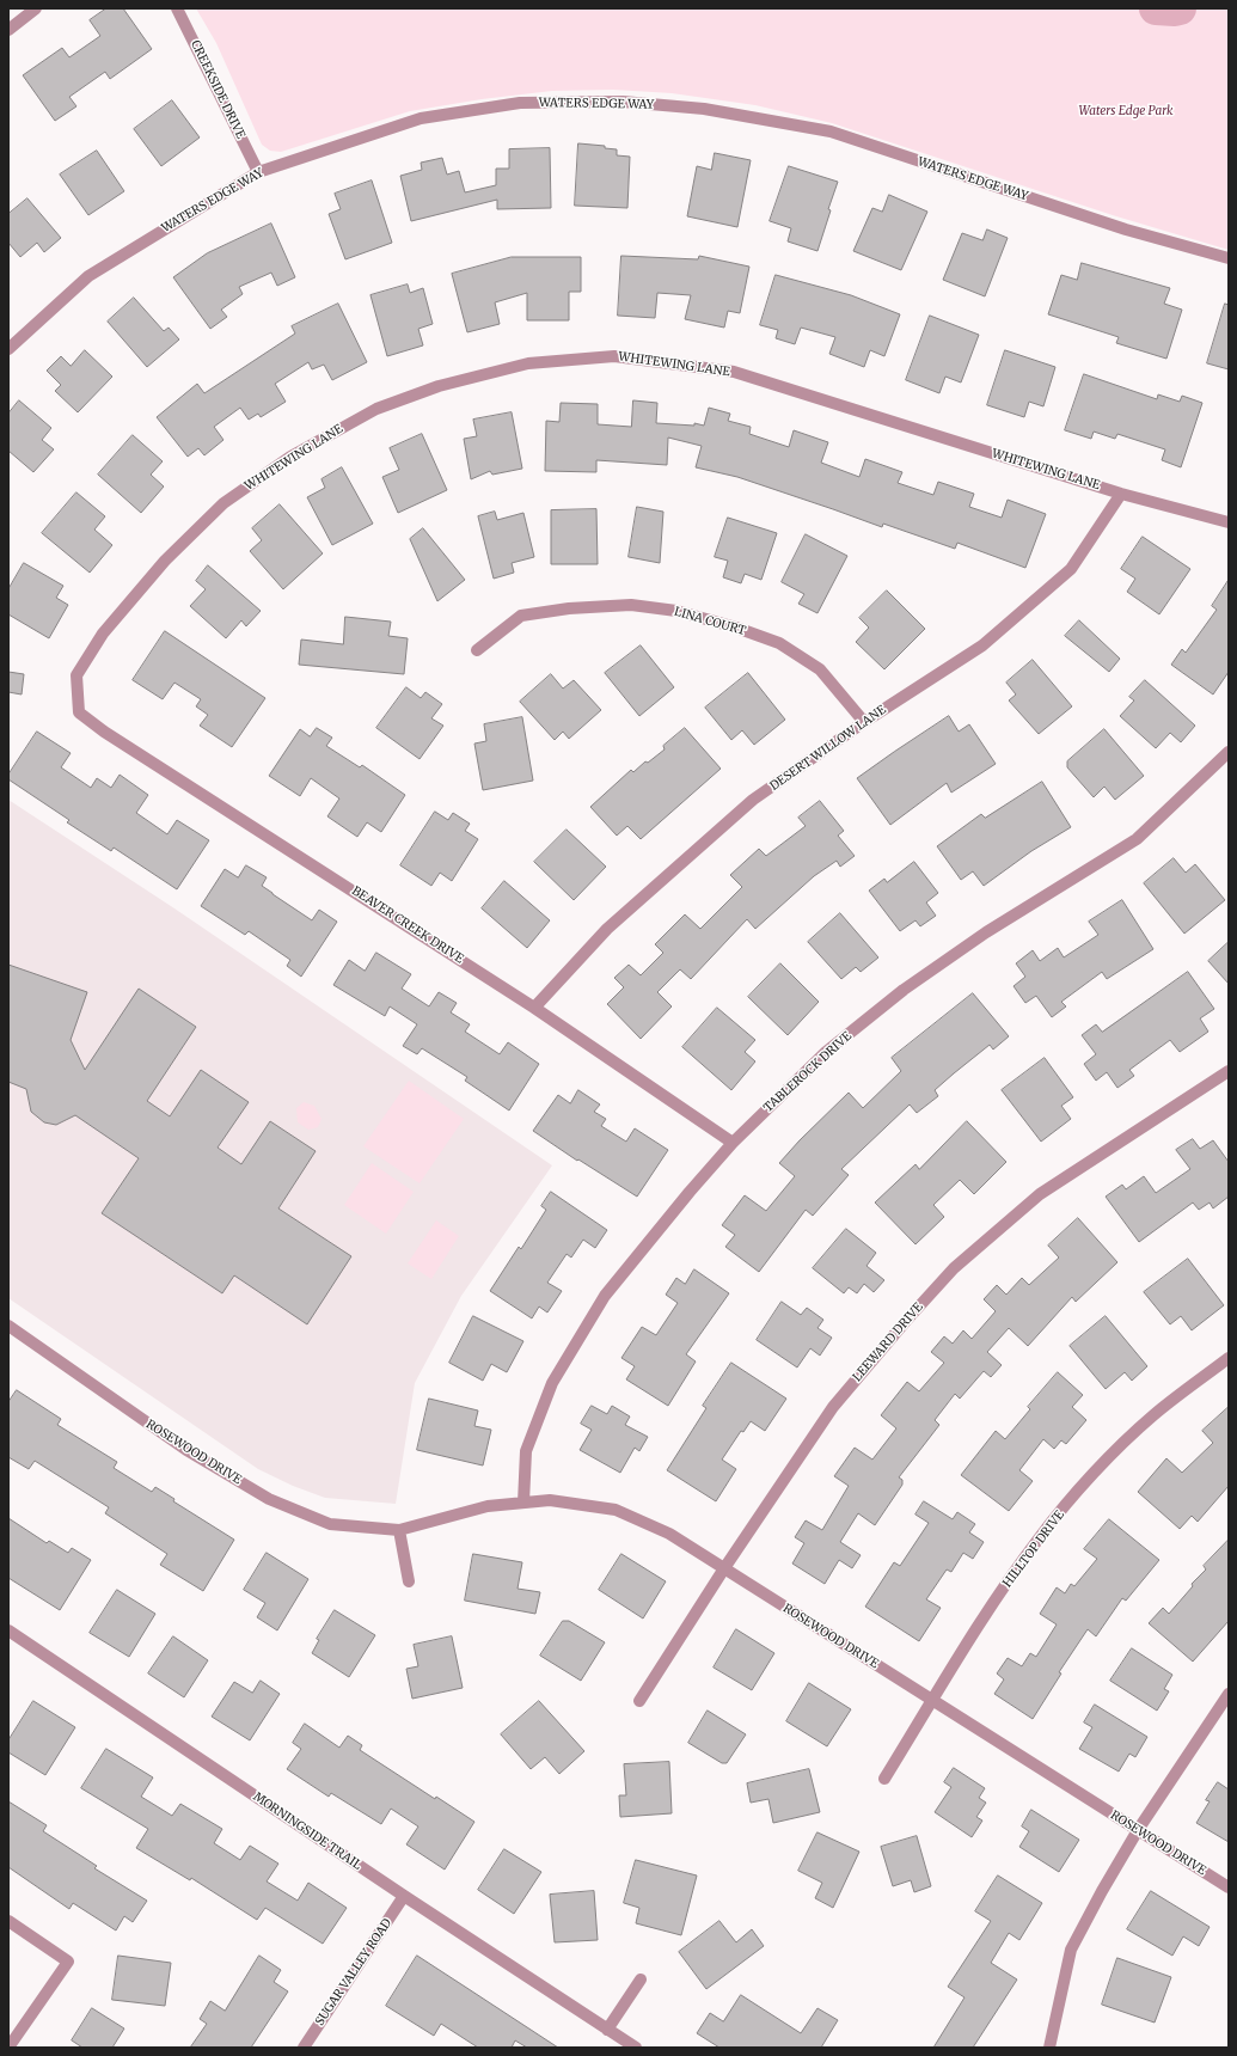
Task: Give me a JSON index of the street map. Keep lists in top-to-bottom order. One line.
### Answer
{"streets":{"street":["CREEKSIDE DRIVE","WATERS EDGE WAY","WHITEWING LANE","LINA COURT","DESERT WILLOW LANE","BEAVER CREEK DRIVE","TABLEROCK DRIVE","LEEWARD DRIVE","ROSEWOOD DRIVE","HILLTOP DRIVE","MORNINGSIDE TRAIL","SUGAR VALLEY ROAD"]},"crossings":[["CREEKSIDE DRIVE","WATERS EDGE WAY"],["WHITEWING LANE","DESERT WILLOW LANE"],["WHITEWING LANE","BEAVER CREEK DRIVE"],["LINA COURT","DESERT WILLOW LANE"],["DESERT WILLOW LANE","BEAVER CREEK DRIVE"],["BEAVER CREEK DRIVE","TABLEROCK DRIVE"],["TABLEROCK DRIVE","ROSEWOOD DRIVE"],["LEEWARD DRIVE","ROSEWOOD DRIVE"],["ROSEWOOD DRIVE","HILLTOP DRIVE"],["MORNINGSIDE TRAIL","SUGAR VALLEY ROAD"]],"parks":["Waters Edge Park"]}
